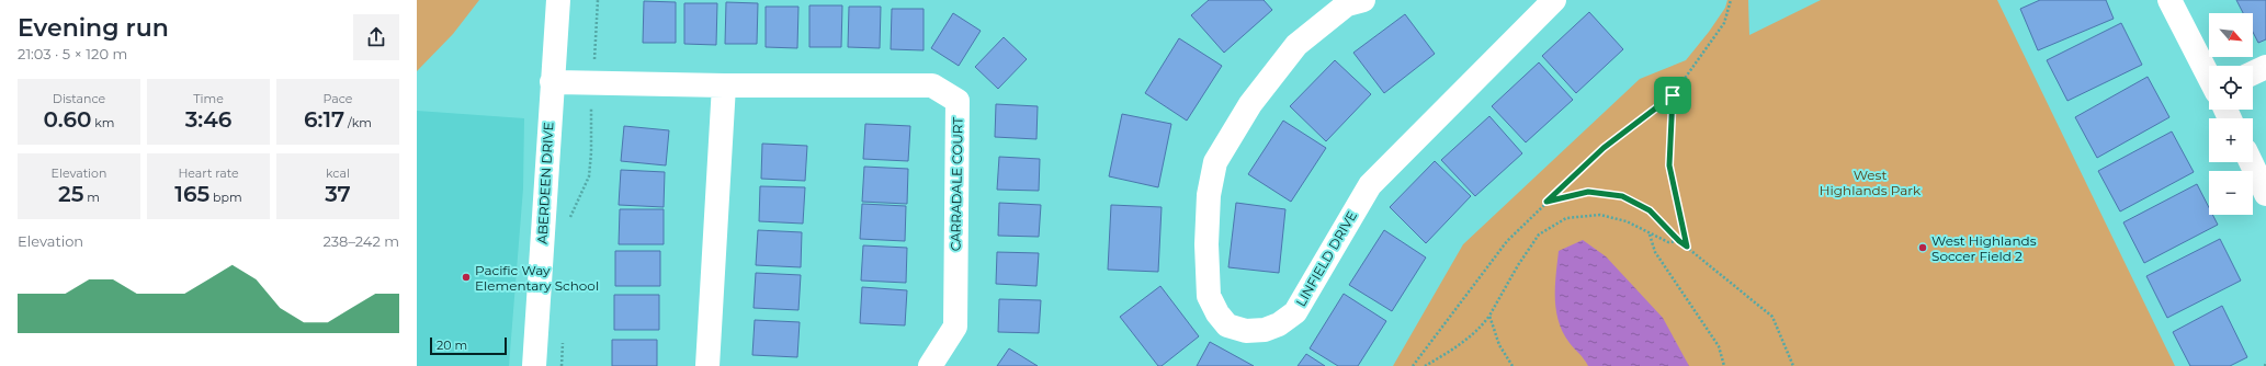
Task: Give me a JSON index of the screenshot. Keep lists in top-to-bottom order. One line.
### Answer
{"streets":{"street":["ABERDEEN DRIVE","CARRADALE COURT","LINFIELD DRIVE"]},"crossings":[["ABERDEEN DRIVE","CARRADALE COURT"]],"parks":["West Highlands Park"],"places":["West Highlands Soccer Field 2","Pacific Way Elementary School"],"scale_bar":"20 m","north":"bottom right","page":{"heading":["Evening run","21:03 · 5 × 120 m"],"map_buttons":["+","−"],"stats":[["Distance","0.60 km"],["Time","3:46"],["Pace","6:17 /km"],["Elevation","25 m"],["Heart rate","165 bpm"],["kcal","37"]],"chart":["Elevation","238–242 m"],"scale":"20 m"}}
